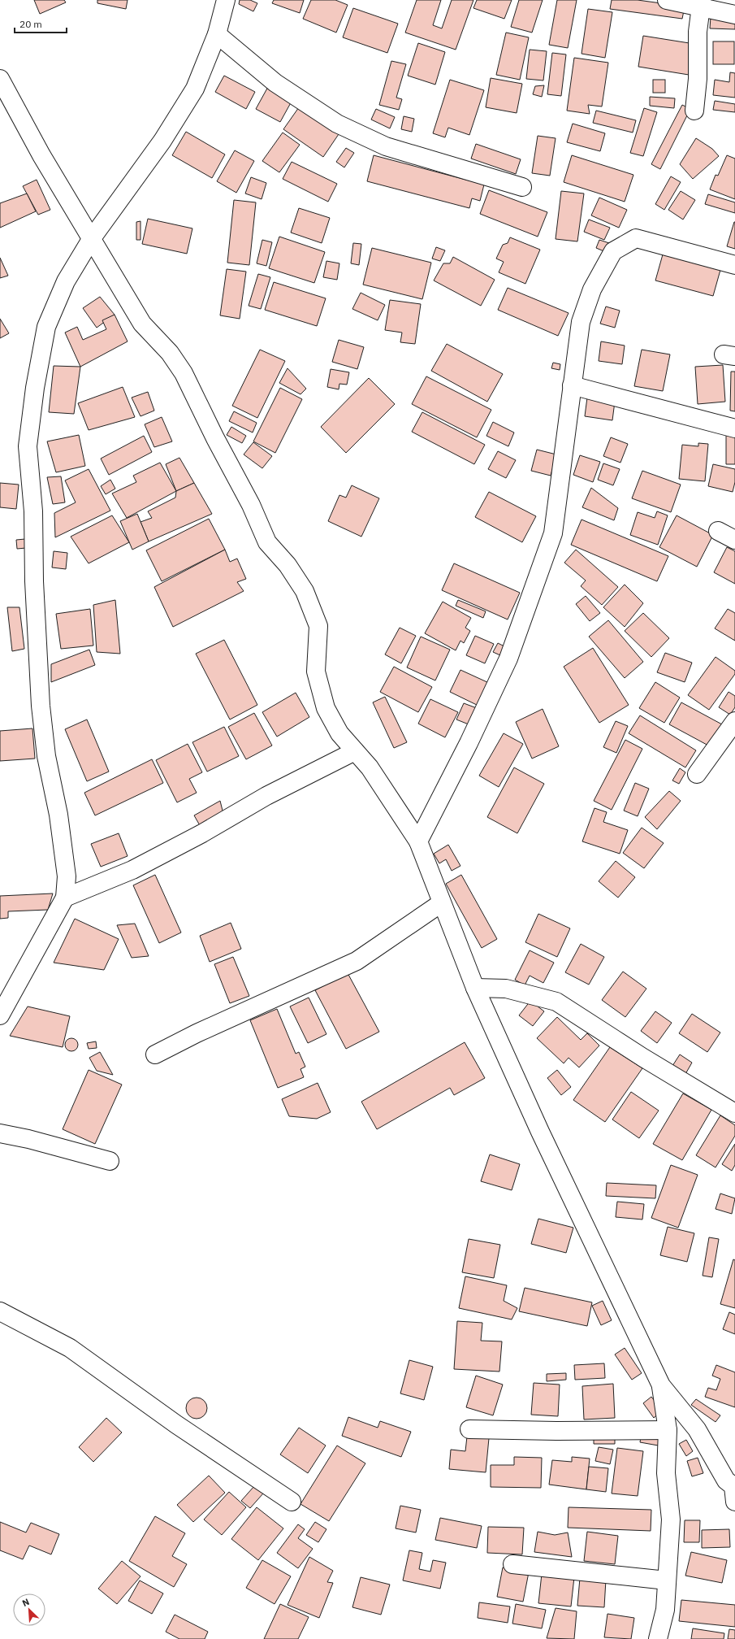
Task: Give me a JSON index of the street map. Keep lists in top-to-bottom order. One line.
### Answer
{"scale_bar":"20 m","north":"top left"}
